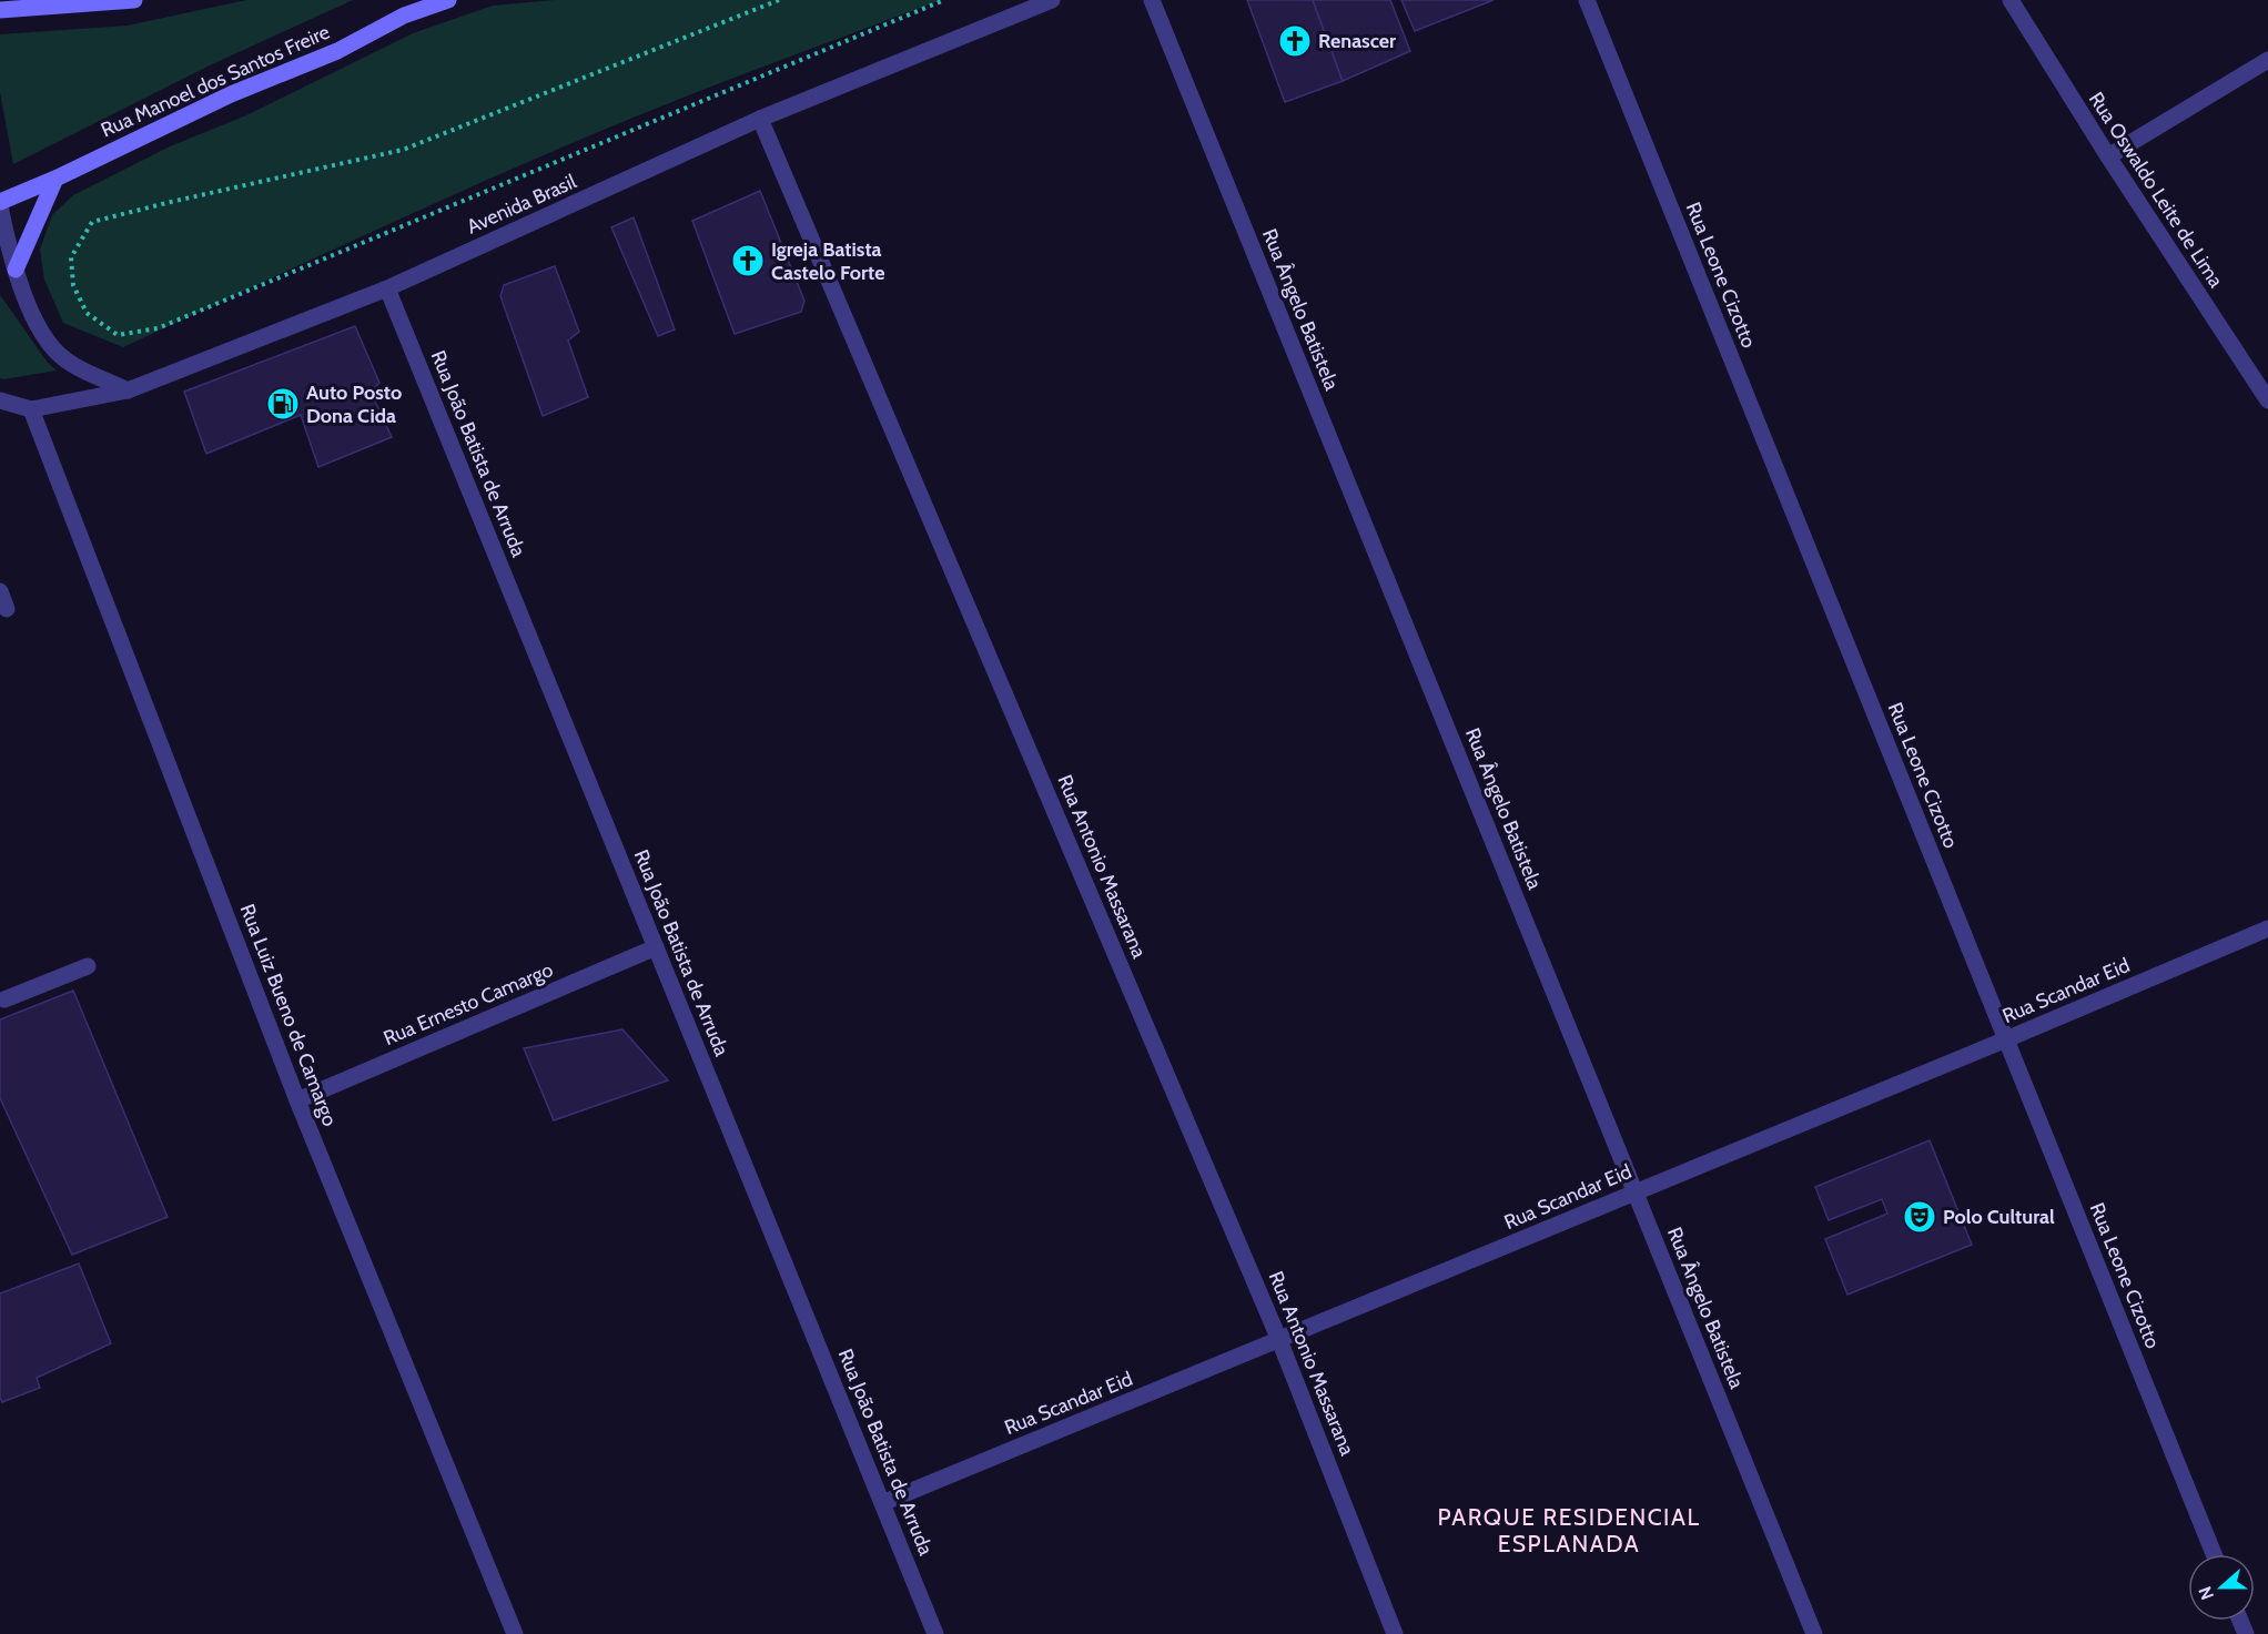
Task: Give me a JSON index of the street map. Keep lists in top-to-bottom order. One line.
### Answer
{"streets":{"main road":["Rua Manoel dos Santos Freire"],"street":["Rua Oswaldo Leite de Lima","Avenida Brasil","Rua Leone Cizotto","Rua Ângelo Batistela","Rua João Batista de Arruda","Rua Antonio Massarana","Rua Scandar Eid","Rua Ernesto Camargo","Rua Luiz Bueno de Camargo"]},"crossings":[["Avenida Brasil","Rua João Batista de Arruda"],["Avenida Brasil","Rua Antonio Massarana"],["Avenida Brasil","Rua Luiz Bueno de Camargo"],["Rua Leone Cizotto","Rua Scandar Eid"],["Rua Ângelo Batistela","Rua Scandar Eid"],["Rua João Batista de Arruda","Rua Scandar Eid"],["Rua João Batista de Arruda","Rua Ernesto Camargo"],["Rua Antonio Massarana","Rua Scandar Eid"],["Rua Ernesto Camargo","Rua Luiz Bueno de Camargo"]],"districts":["PARQUE RESIDENCIAL ESPLANADA"],"places":{"church":["Renascer","Igreja Batista Castelo Forte"],"fuel station":["Auto Posto Dona Cida"],"theatre":["Polo Cultural"]},"north":"left"}
